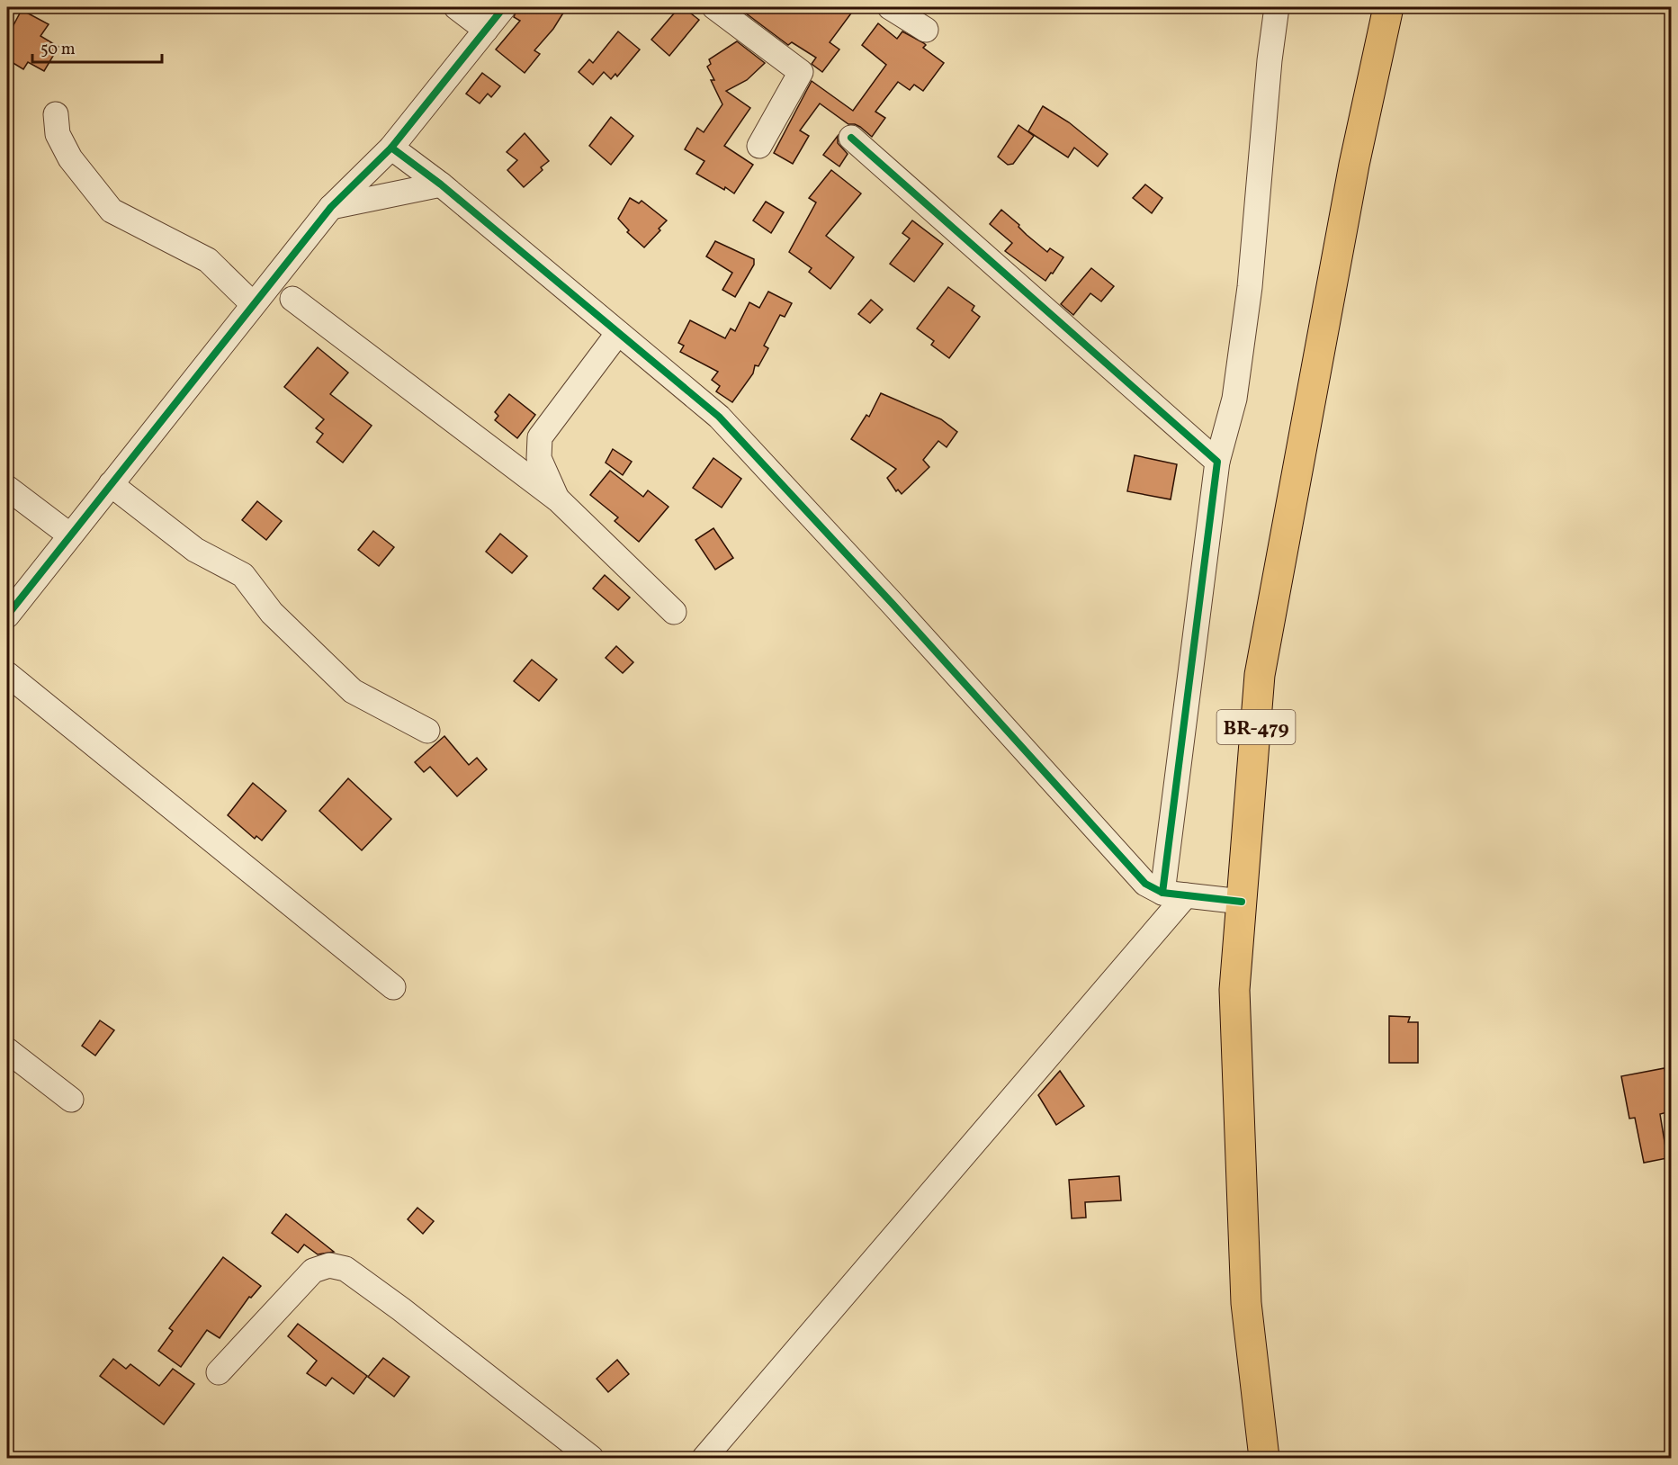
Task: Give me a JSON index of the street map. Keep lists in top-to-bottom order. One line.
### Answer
{"streets":{"main road":["BR-479"]},"scale_bar":"50 m"}
